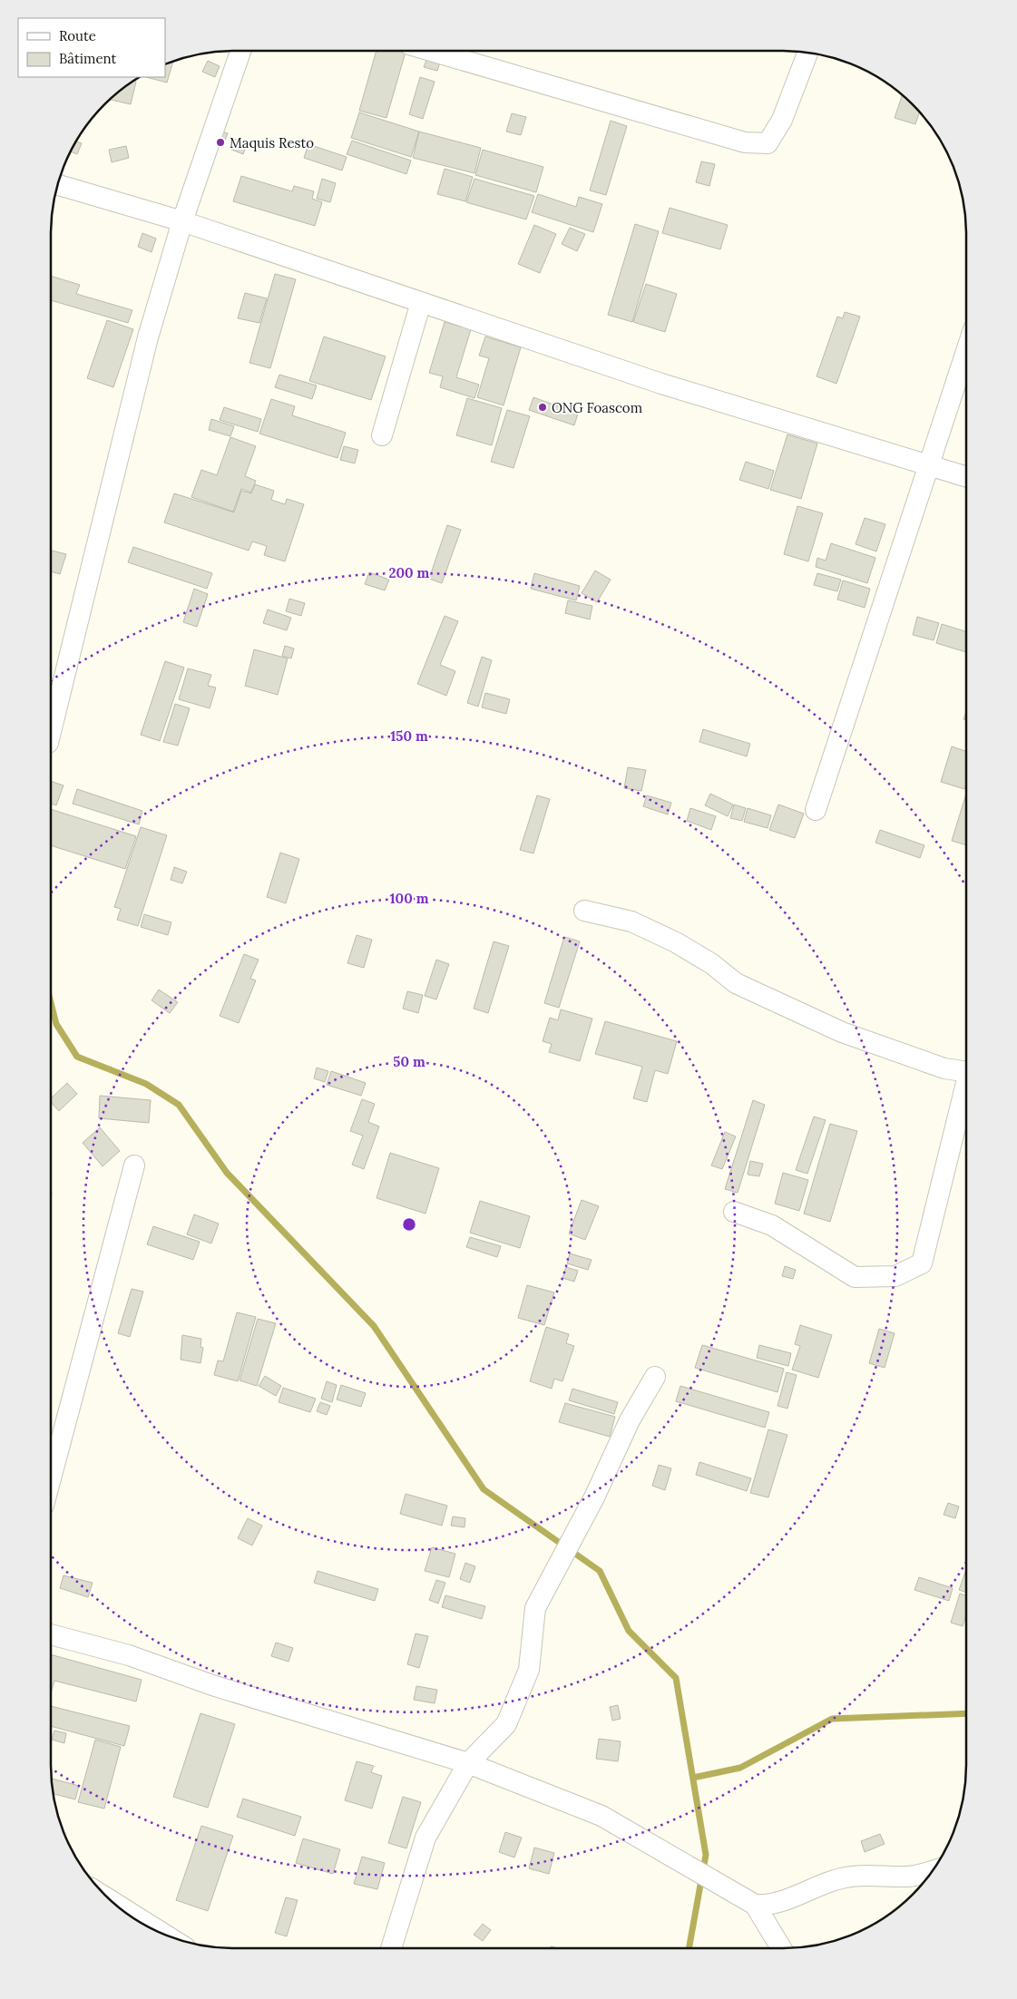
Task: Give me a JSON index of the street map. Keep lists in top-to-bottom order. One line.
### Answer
{"places":["Maquis Resto","ONG Foascom"],"legend":["Route","Bâtiment"],"rings":["200 m","150 m","100 m","50 m"]}
